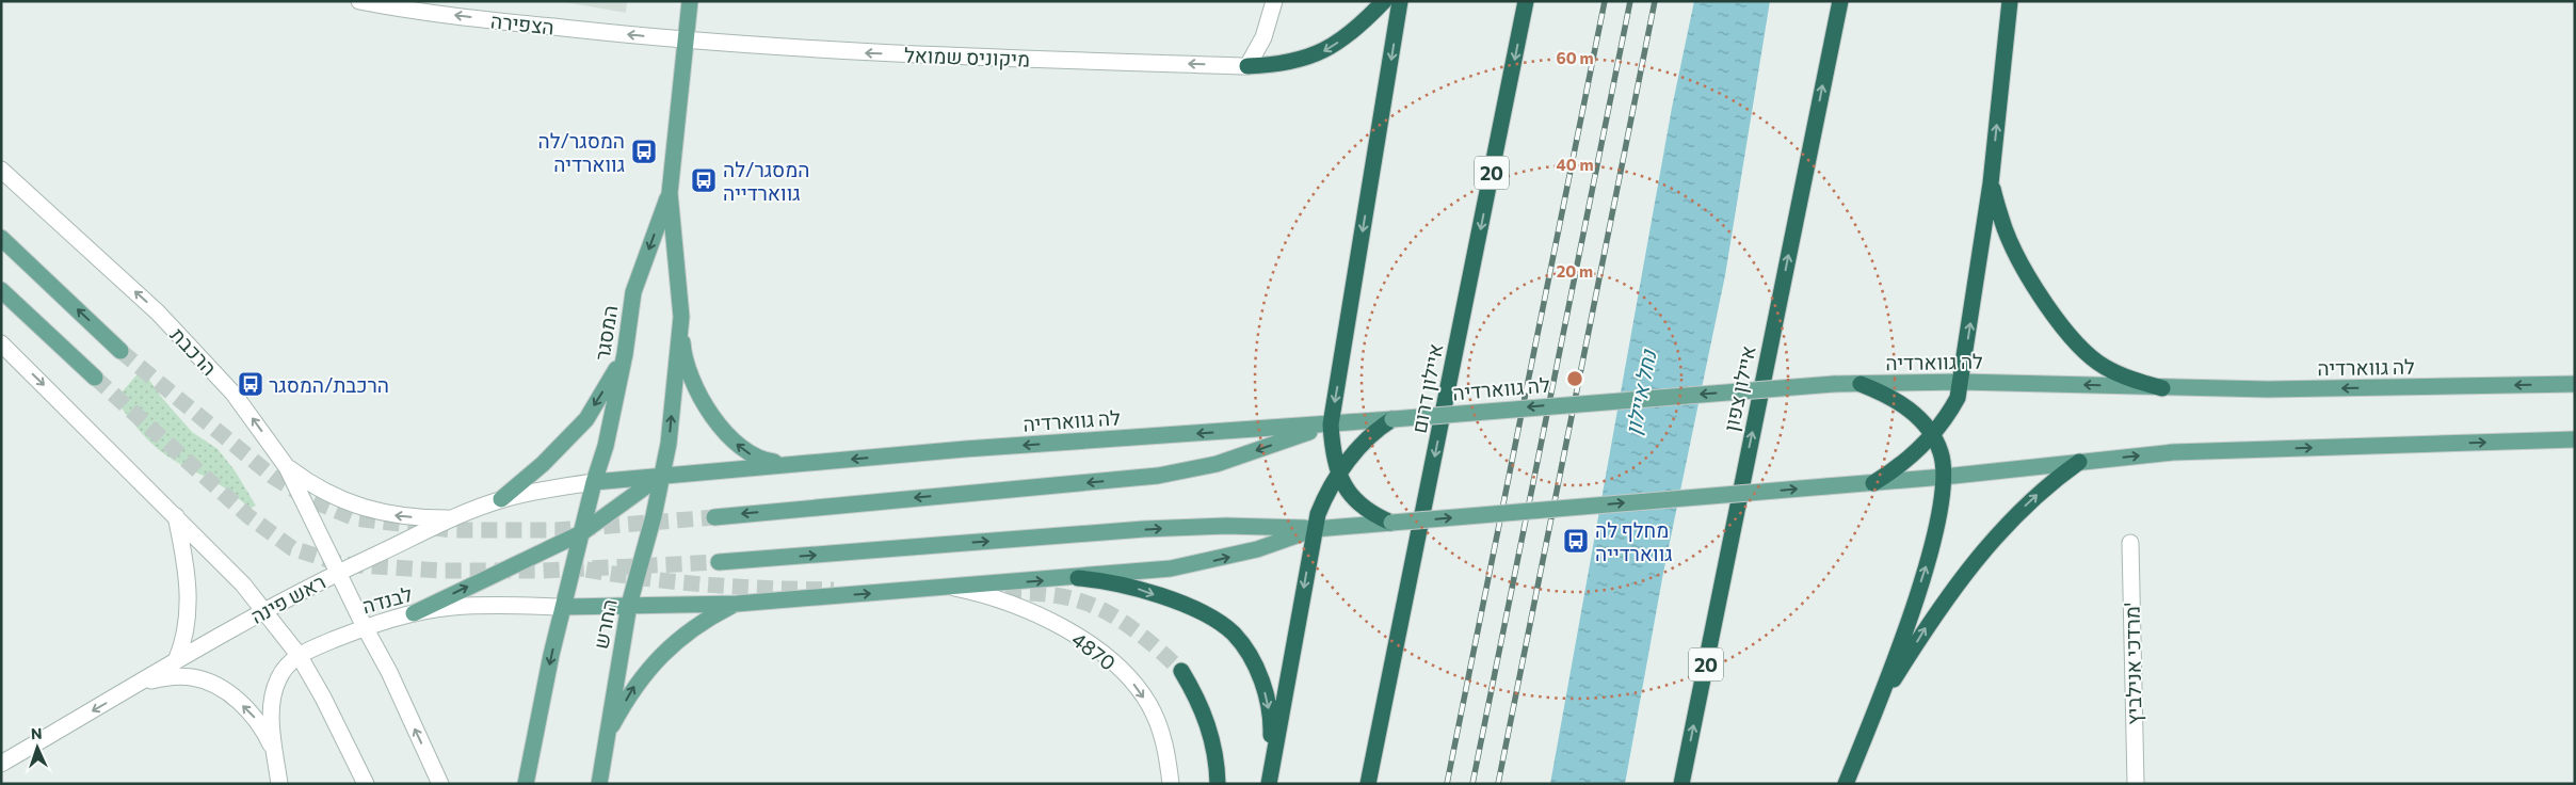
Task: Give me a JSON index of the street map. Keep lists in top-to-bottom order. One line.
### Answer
{"streets":{"highway":["20","איילון דרום","איילון צפון"],"main road":["המסגר","לה גווארדיה","לבנדה","החרש"],"street":["הצפירה","מיקוניס שמואל","הרכבת","ראש פינה","4870","מרדכי אנילביץ'"]},"crossings":[["הצפירה","מיקוניס שמואל"],["הצפירה","המסגר"],["מיקוניס שמואל","המסגר"],["המסגר","לה גווארדיה"],["המסגר","ראש פינה"],["המסגר","החרש"],["הרכבת","ראש פינה"],["הרכבת","לבנדה"],["לה גווארדיה","ראש פינה"],["לה גווארדיה","החרש"],["לבנדה","החרש"]],"one_way":["הצפירה","מיקוניס שמואל","איילון צפון","4870"],"water":["נחל איילון"],"places":{"bus stop":["המסגר/לה גווארדיה","המסגר/לה גווארדייה","הרכבת/המסגר","מחלף לה גווארדייה"]},"north":"top","rings":["60 m","40 m","20 m"]}
